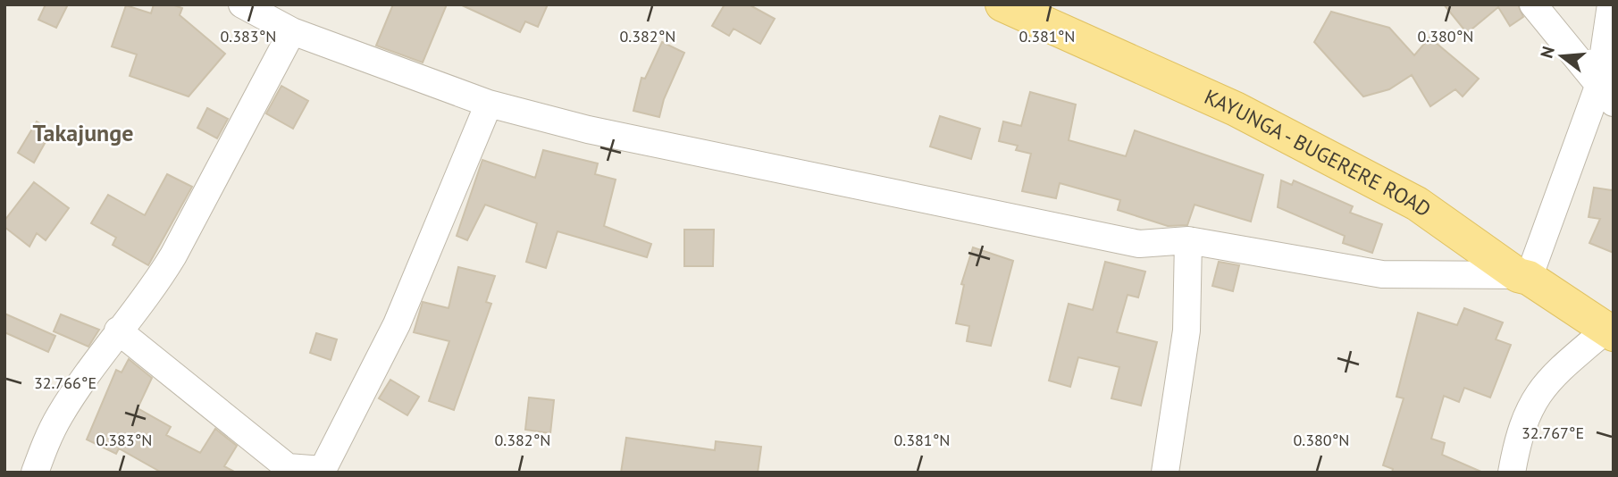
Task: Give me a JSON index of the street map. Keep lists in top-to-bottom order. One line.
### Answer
{"streets":{"main road":["KAYUNGA - BUGERERE ROAD"]},"districts":["Takajunge"],"north":"left","coordinates":["0.383°N","0.382°N","0.381°N","0.380°N","32.766°E","32.767°E"]}
